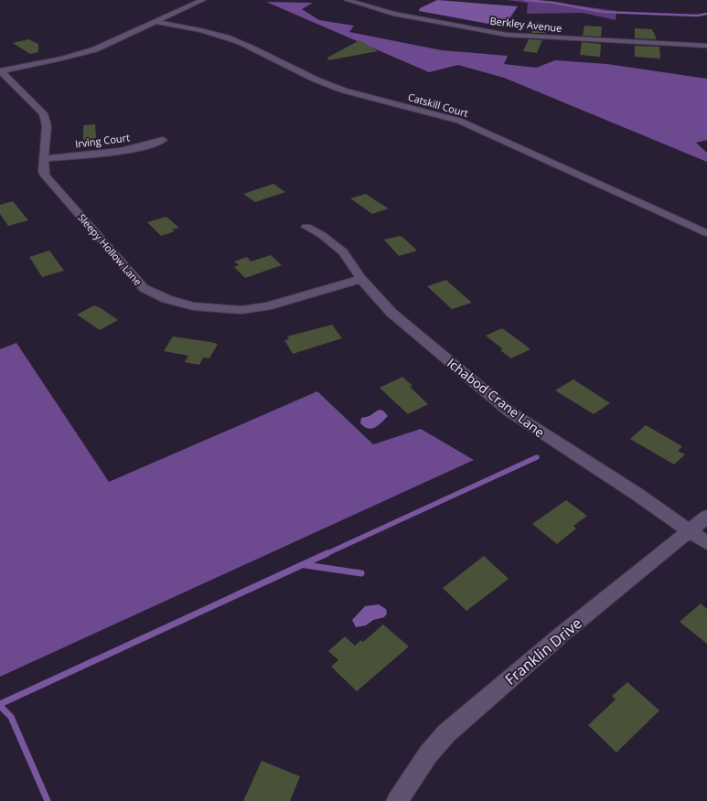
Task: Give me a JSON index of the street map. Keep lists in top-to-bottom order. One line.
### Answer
{"streets":{"street":["Berkley Avenue","Catskill Court","Irving Court","Sleepy Hollow Lane","Ichabod Crane Lane","Franklin Drive"]},"crossings":[["Irving Court","Sleepy Hollow Lane"],["Sleepy Hollow Lane","Ichabod Crane Lane"],["Ichabod Crane Lane","Franklin Drive"]]}
